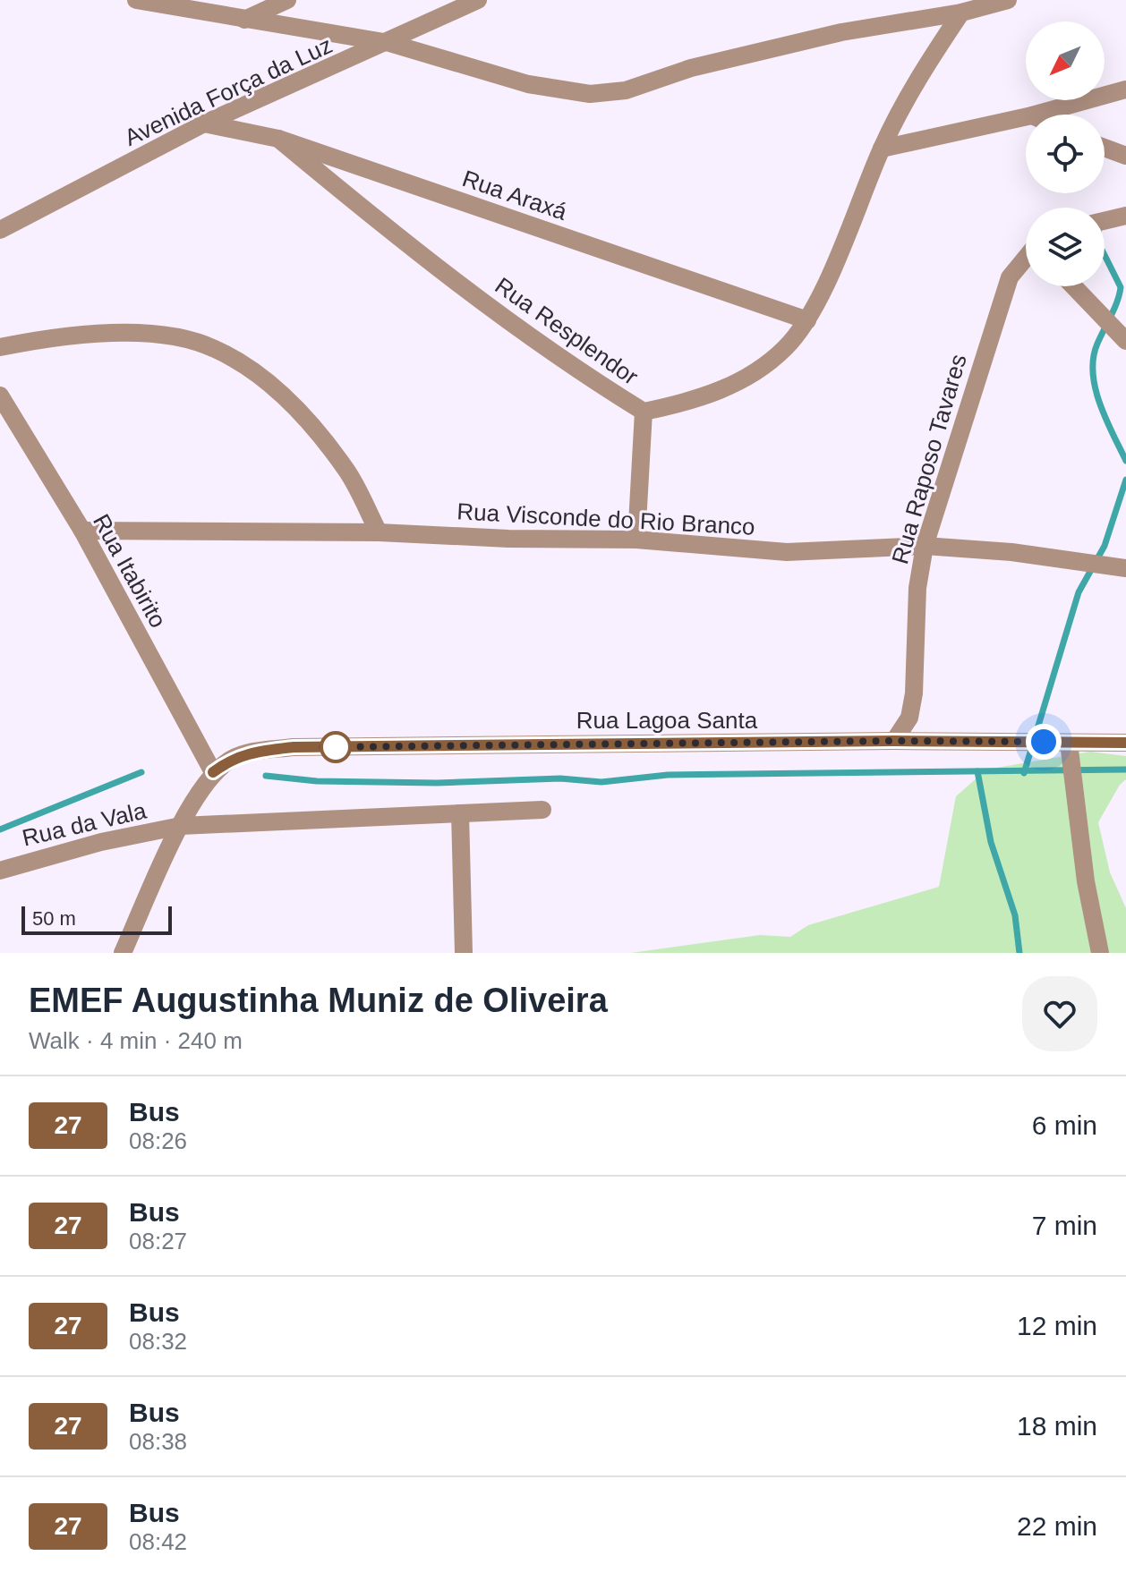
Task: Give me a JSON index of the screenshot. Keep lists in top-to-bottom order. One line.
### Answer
{"streets":{"street":["Avenida Força da Luz","Rua Araxá","Rua Resplendor","Rua Raposo Tavares","Rua Visconde do Rio Branco","Rua Itabirito","Rua Lagoa Santa","Rua da Vala"]},"crossings":[["Avenida Força da Luz","Rua Araxá"],["Rua Araxá","Rua Resplendor"],["Rua Raposo Tavares","Rua Visconde do Rio Branco"],["Rua Raposo Tavares","Rua Lagoa Santa"],["Rua Visconde do Rio Branco","Rua Itabirito"],["Rua Itabirito","Rua Lagoa Santa"]],"lines":["bus line 27"],"scale_bar":"50 m","north":"bottom left","page":{"scale":"50 m","heading":["EMEF Augustinha Muniz de Oliveira","Walk · 4 min · 240 m"],"list":[{"mark":"27","name":"Bus","note":"08:26","value":"6 min"},{"mark":"27","name":"Bus","note":"08:27","value":"7 min"},{"mark":"27","name":"Bus","note":"08:32","value":"12 min"},{"mark":"27","name":"Bus","note":"08:38","value":"18 min"},{"mark":"27","name":"Bus","note":"08:42","value":"22 min"}]}}
